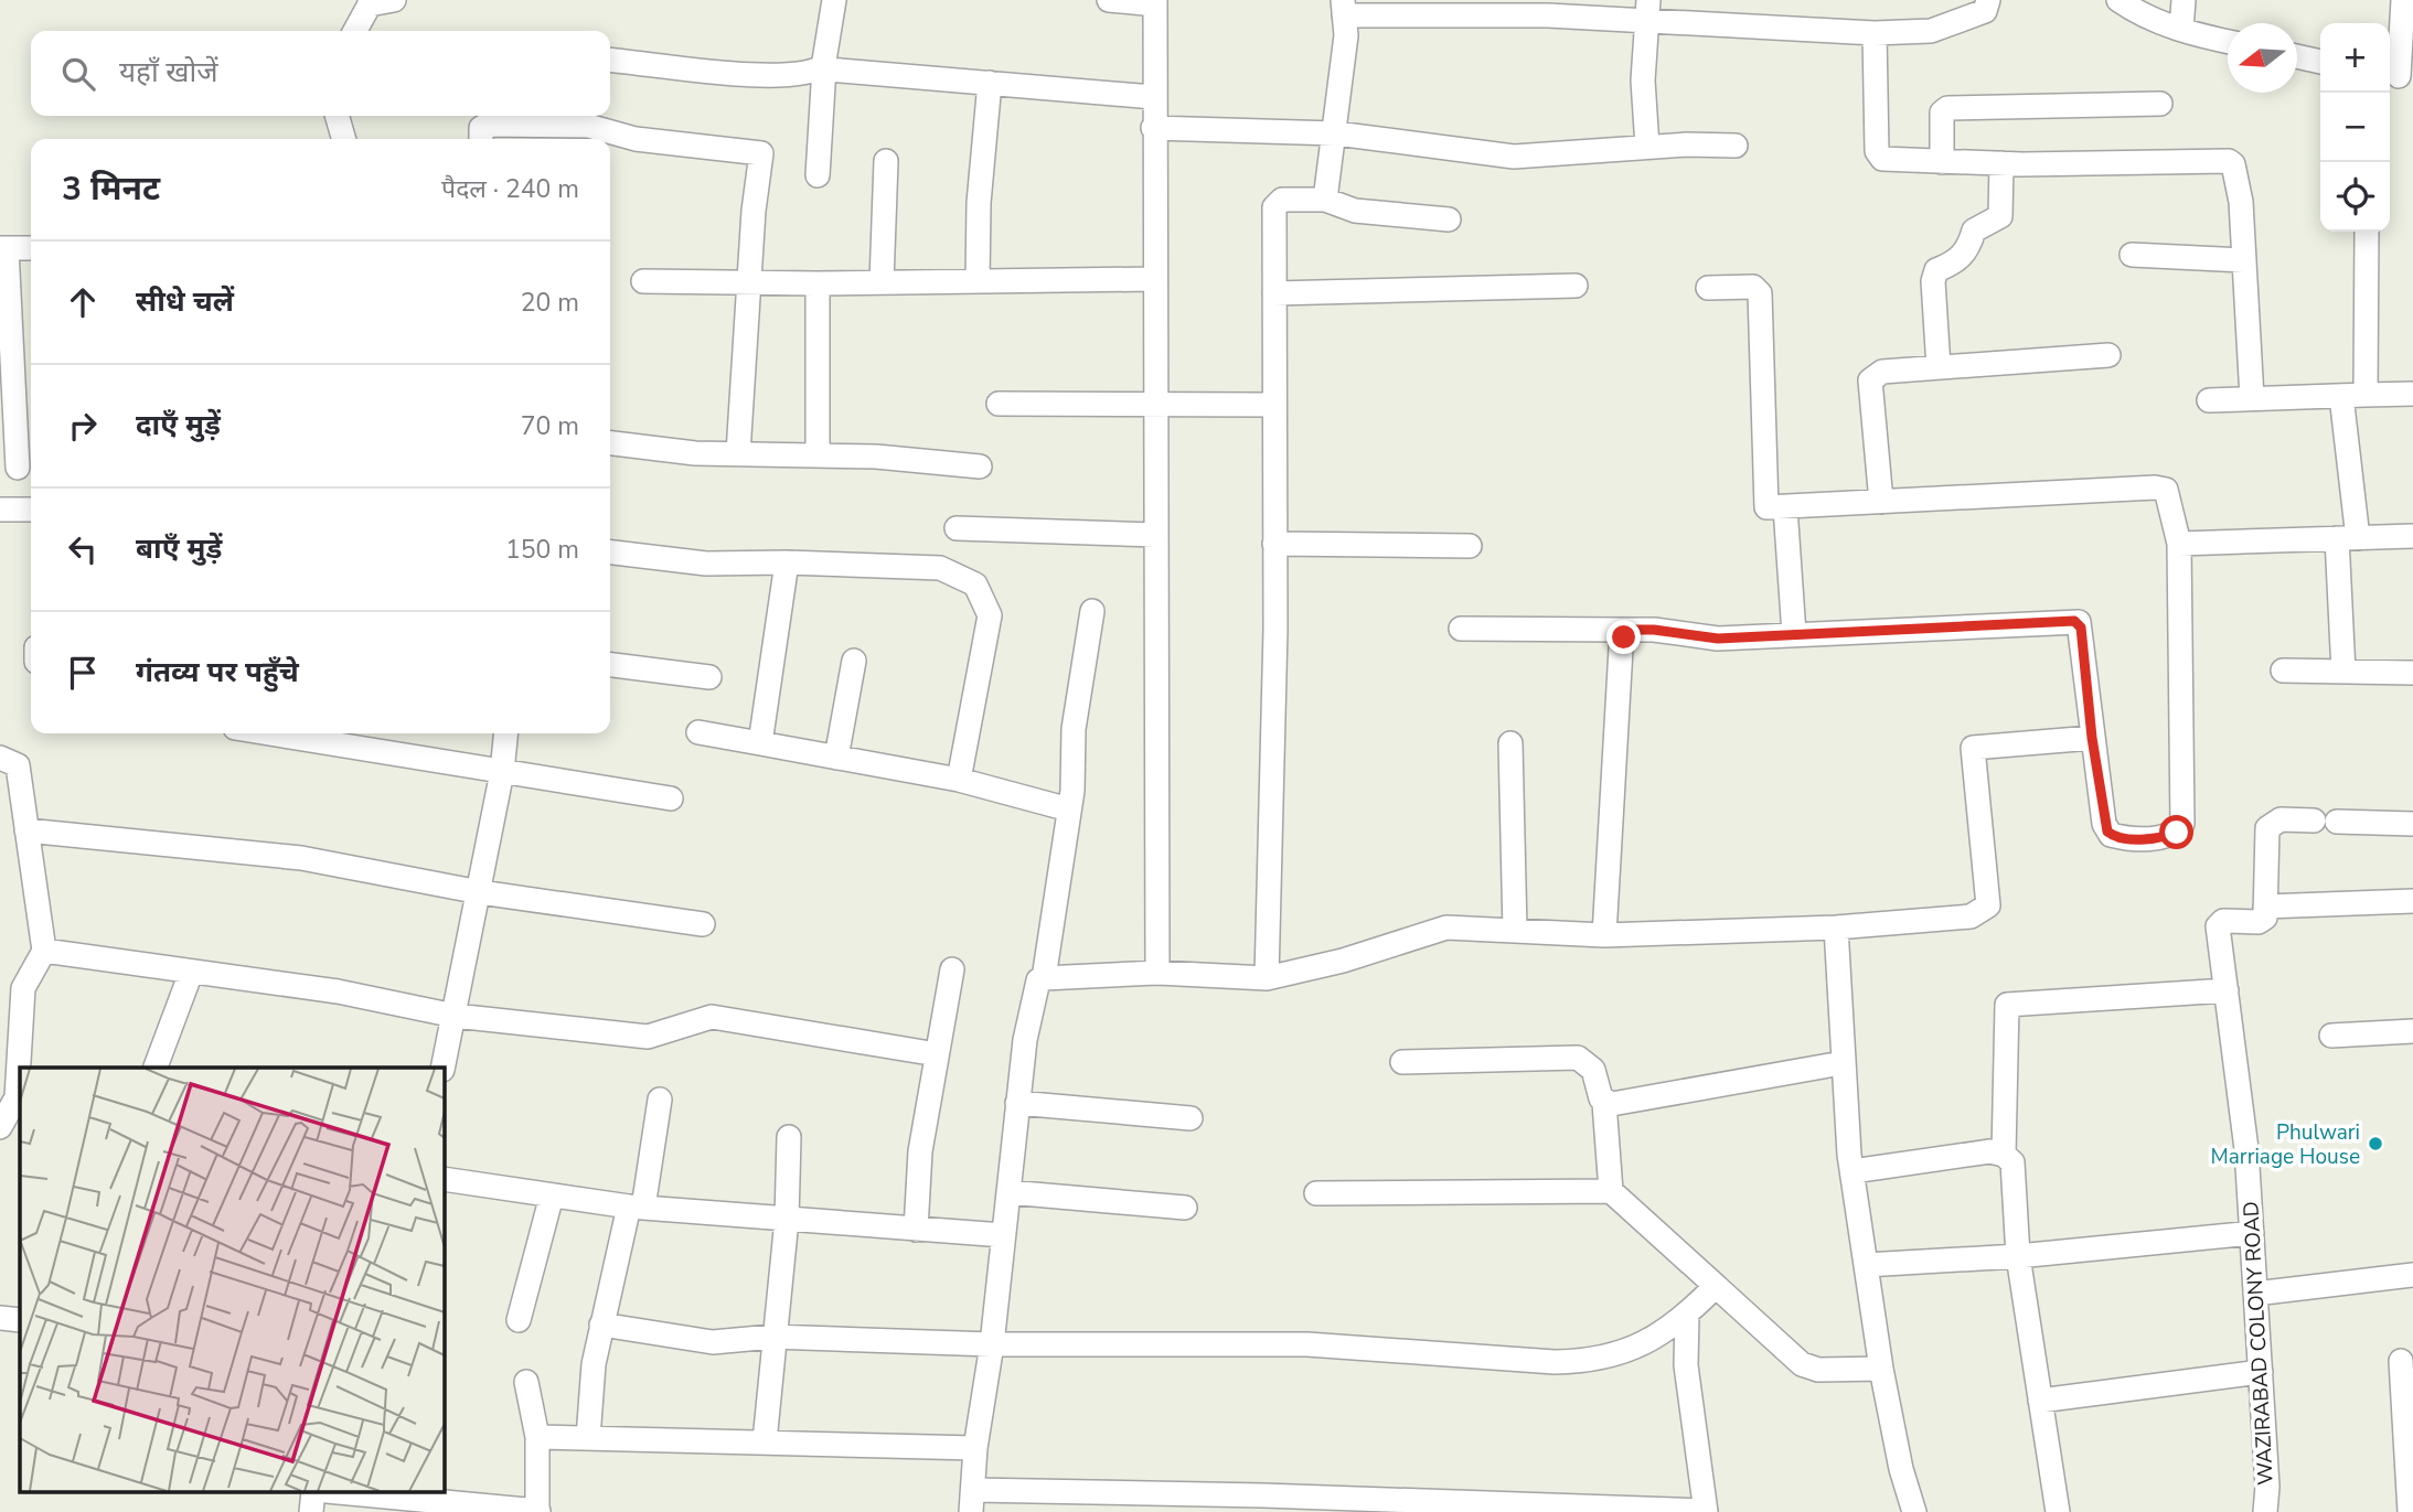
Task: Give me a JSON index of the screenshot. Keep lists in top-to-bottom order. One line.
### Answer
{"streets":{"street":["WAZIRABAD COLONY ROAD"]},"places":["Phulwari Marriage House"],"north":"left","page":{"map_buttons":["+","−"],"search":"यहाँ खोजें","heading":["3 मिनट","पैदल · 240 m"],"list":[["सीधे चलें","20 m"],["दाएँ मुड़ें","70 m"],["बाएँ मुड़ें","150 m"],"गंतव्य पर पहुँचे"]}}
